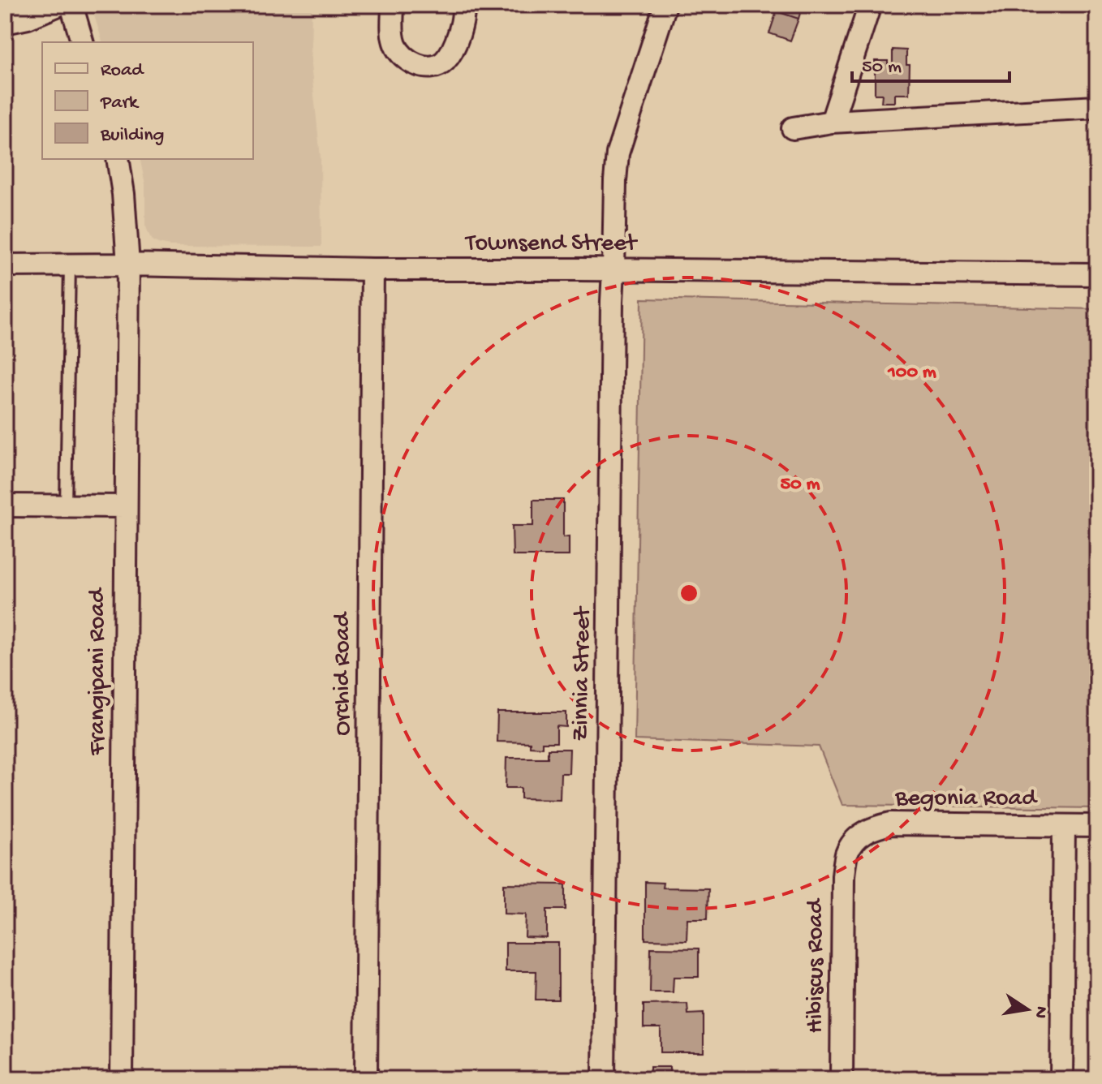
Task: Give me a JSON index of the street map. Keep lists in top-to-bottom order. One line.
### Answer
{"streets":{"street":["Townsend Street","Frangipani Road","Orchid Road","Zinnia Street","Begonia Road","Hibiscus Road"]},"crossings":[["Townsend Street","Frangipani Road"],["Townsend Street","Orchid Road"],["Townsend Street","Zinnia Street"],["Begonia Road","Hibiscus Road"]],"legend":["Road","Park","Building"],"scale_bar":"50 m","north":"right","rings":["100 m","50 m"]}
